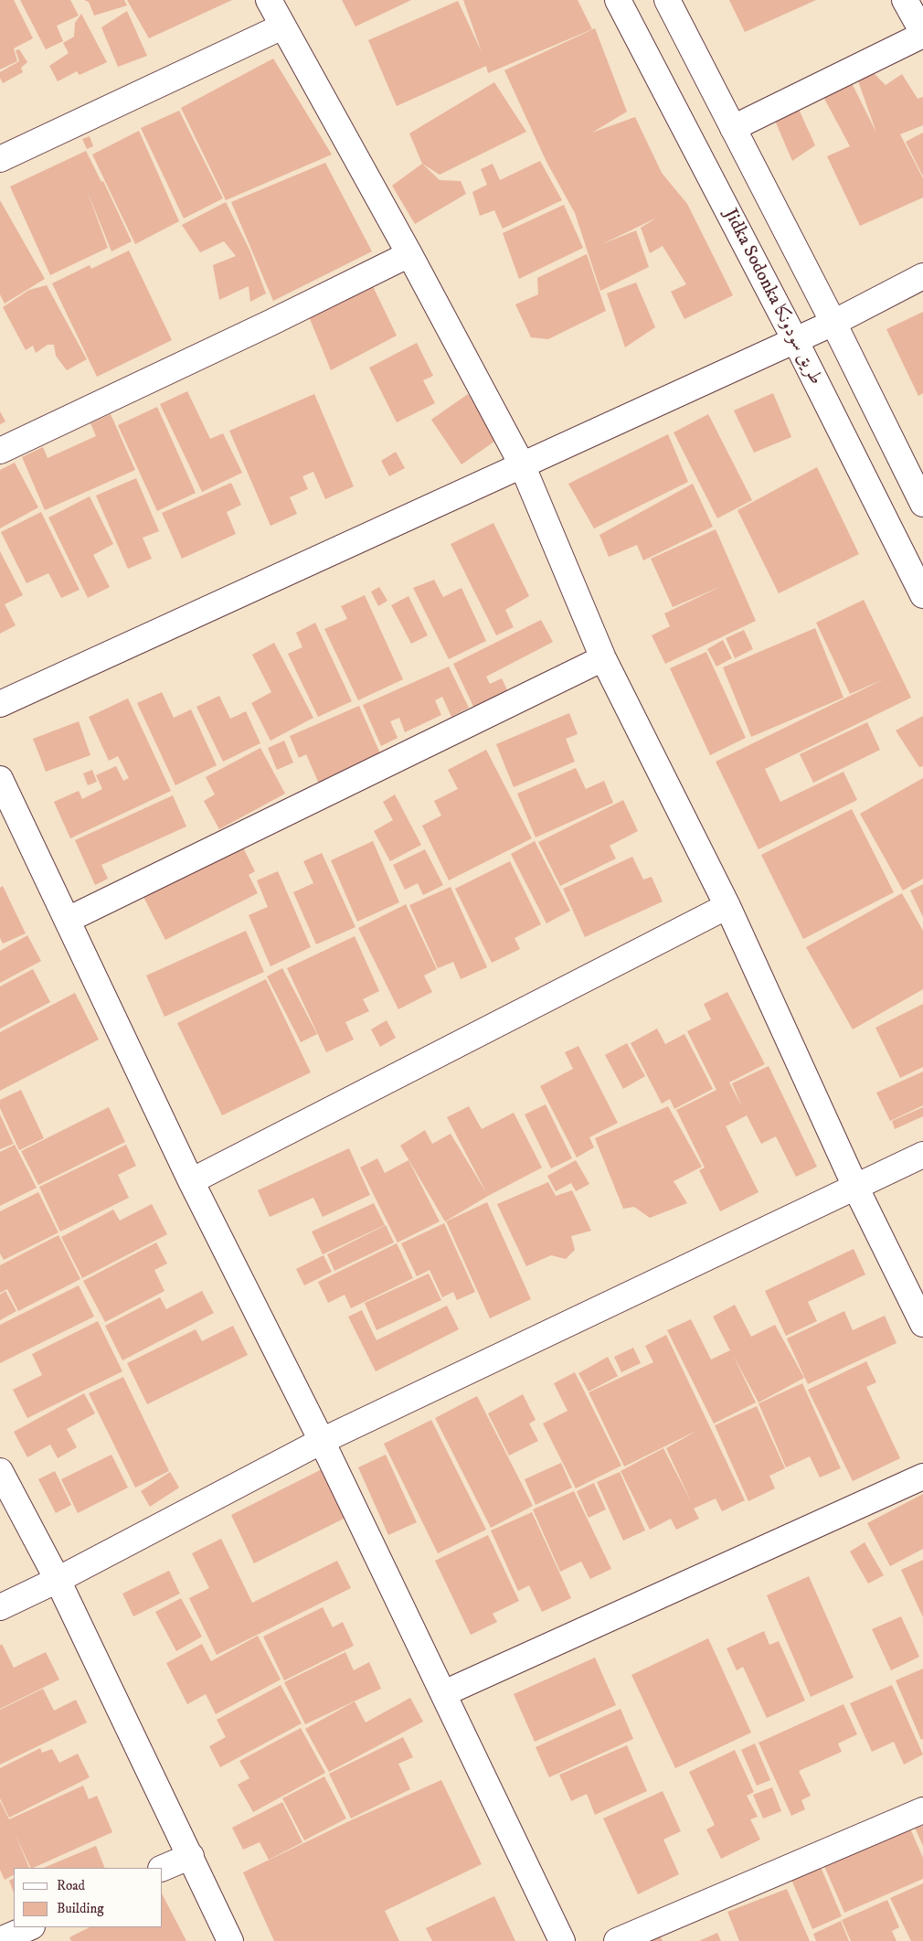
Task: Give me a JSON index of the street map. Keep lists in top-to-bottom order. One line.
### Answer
{"streets":{"street":["Jidka Sodonka طريق سودونكا"]},"legend":["Road","Building"]}
